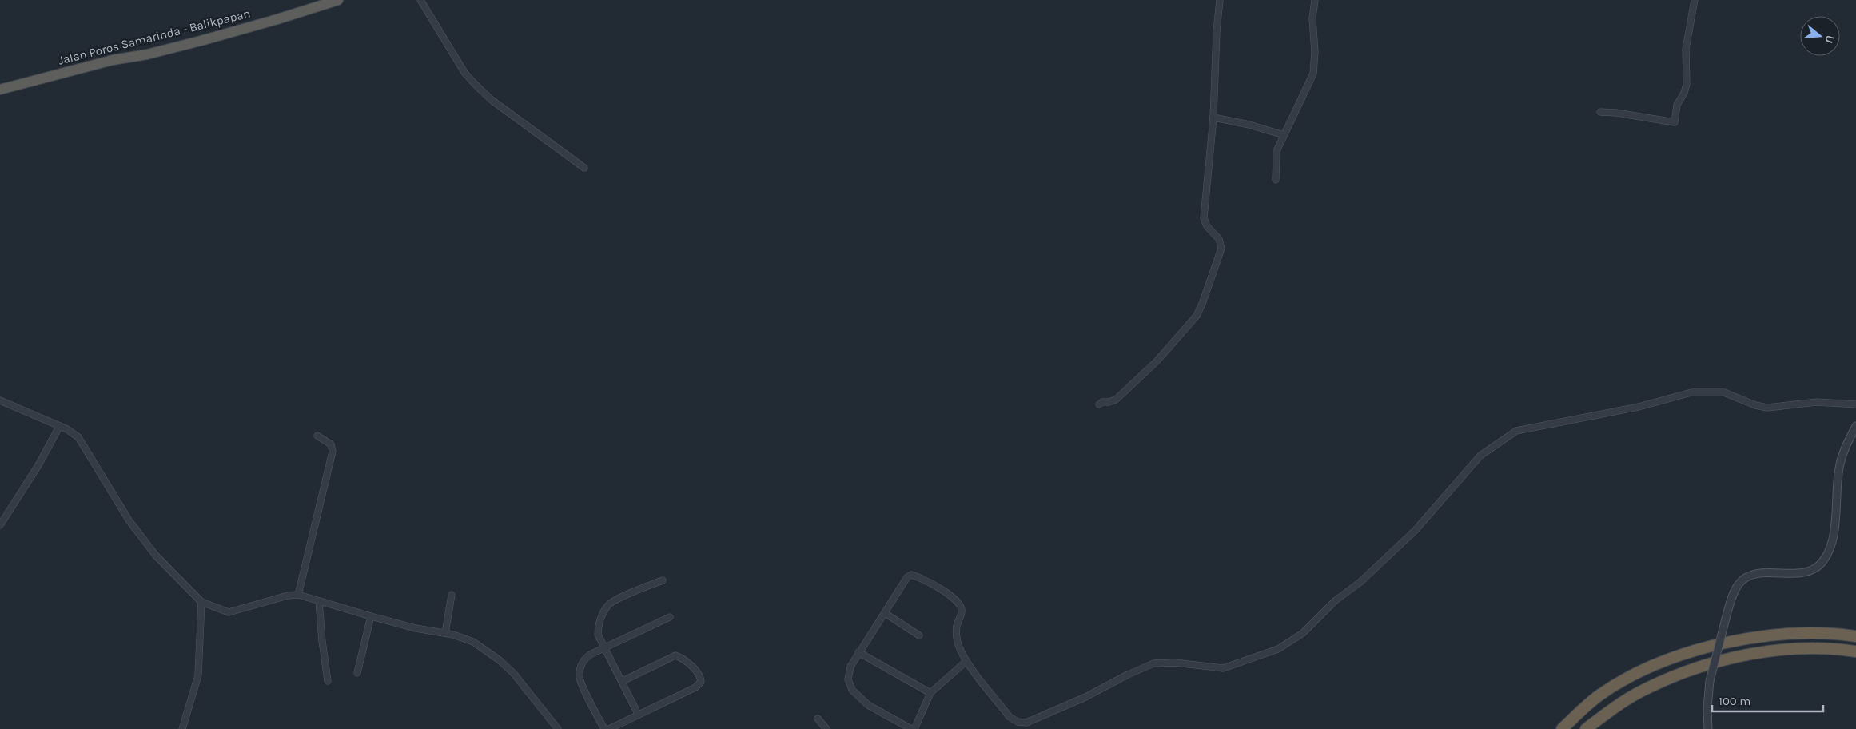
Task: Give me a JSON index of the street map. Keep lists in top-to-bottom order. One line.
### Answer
{"streets":{"highway":["Jalan Poros Samarinda - Balikpapan"]},"scale_bar":"100 m","north":"right"}
